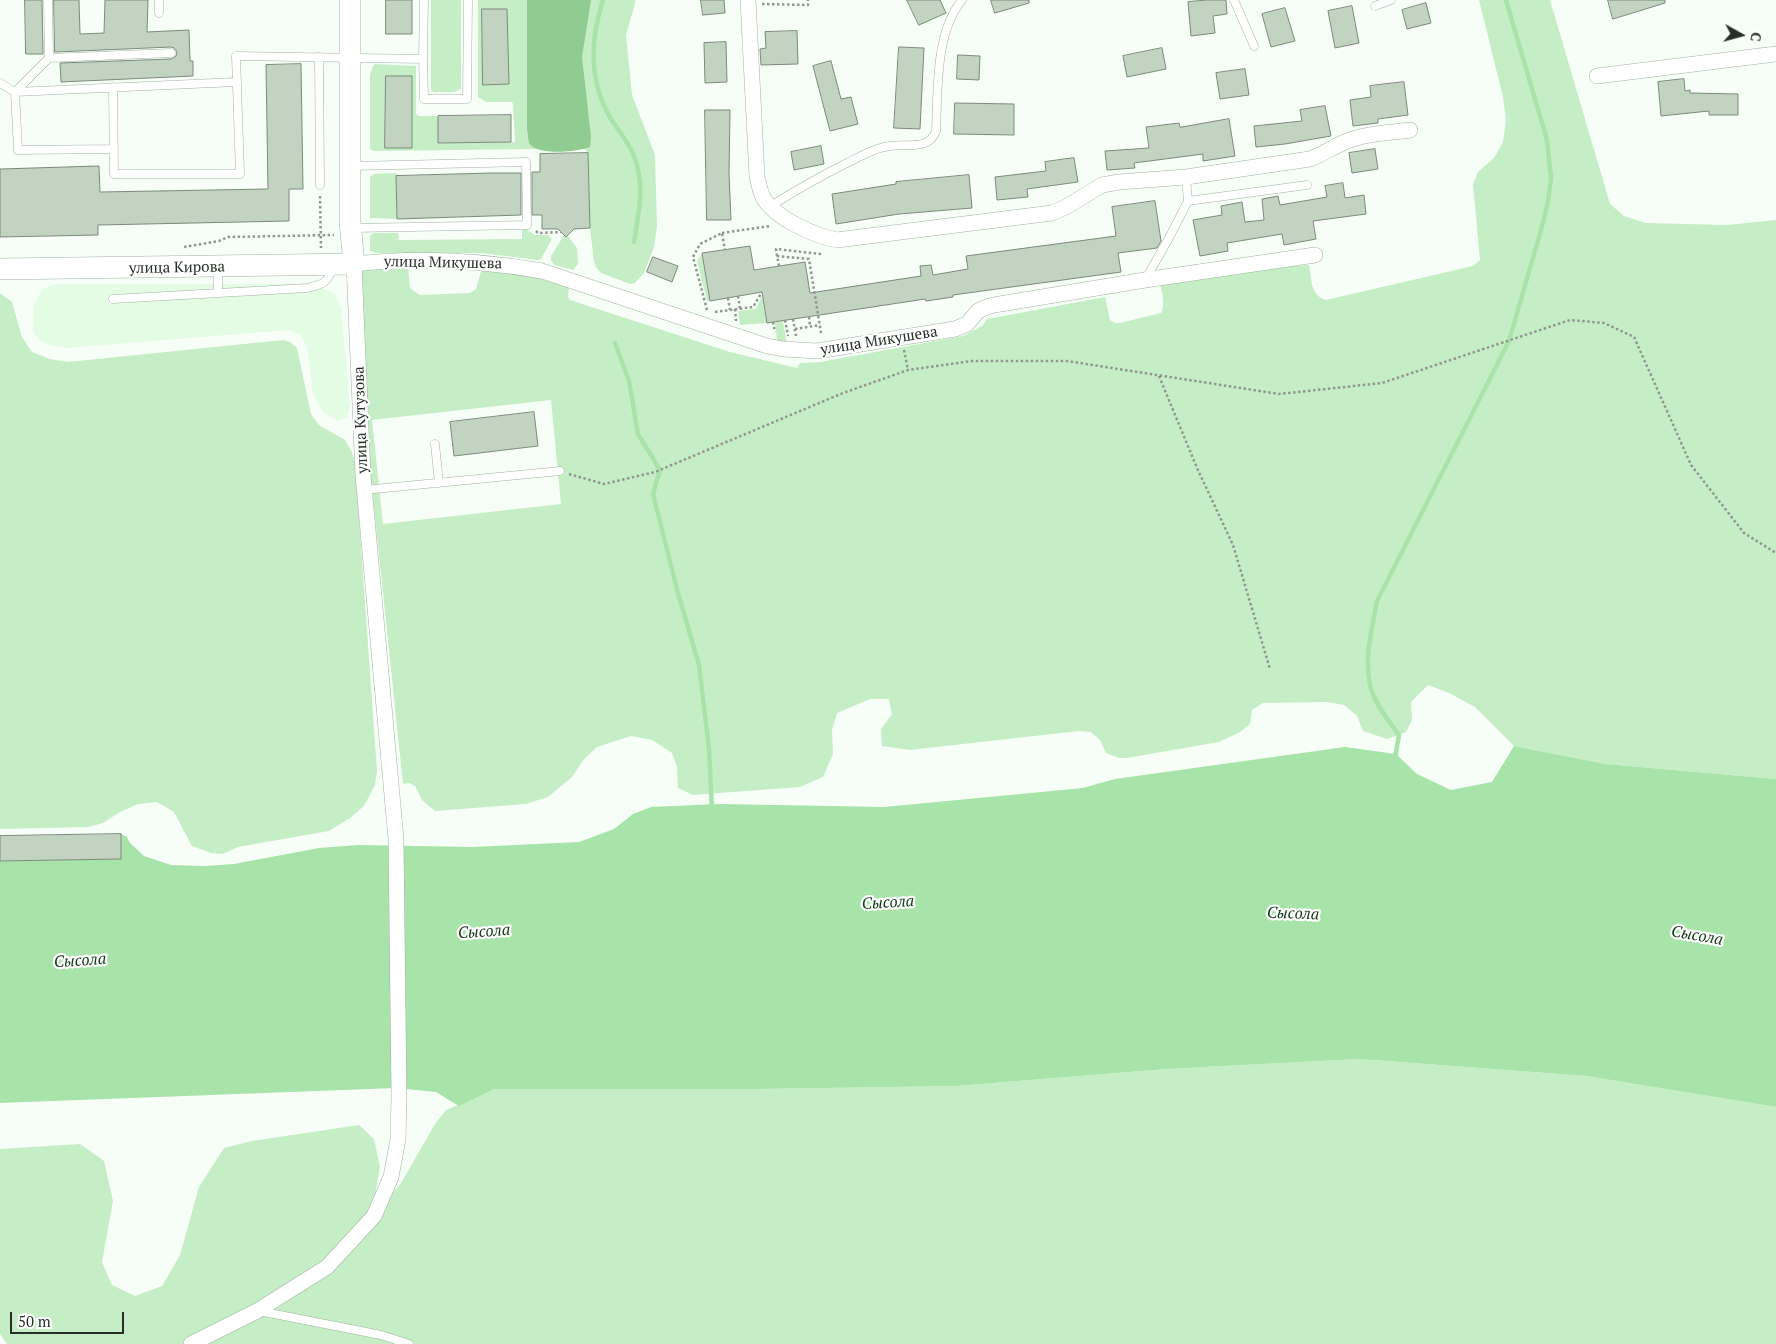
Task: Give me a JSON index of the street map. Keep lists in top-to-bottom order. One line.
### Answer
{"streets":{"street":["улица Микушева","улица Кирова","улица Кутузова"]},"crossings":[["улица Микушева","улица Кирова"],["улица Микушева","улица Кутузова"],["улица Кирова","улица Кутузова"]],"water":["Сысола"],"scale_bar":"50 m","north":"right"}
